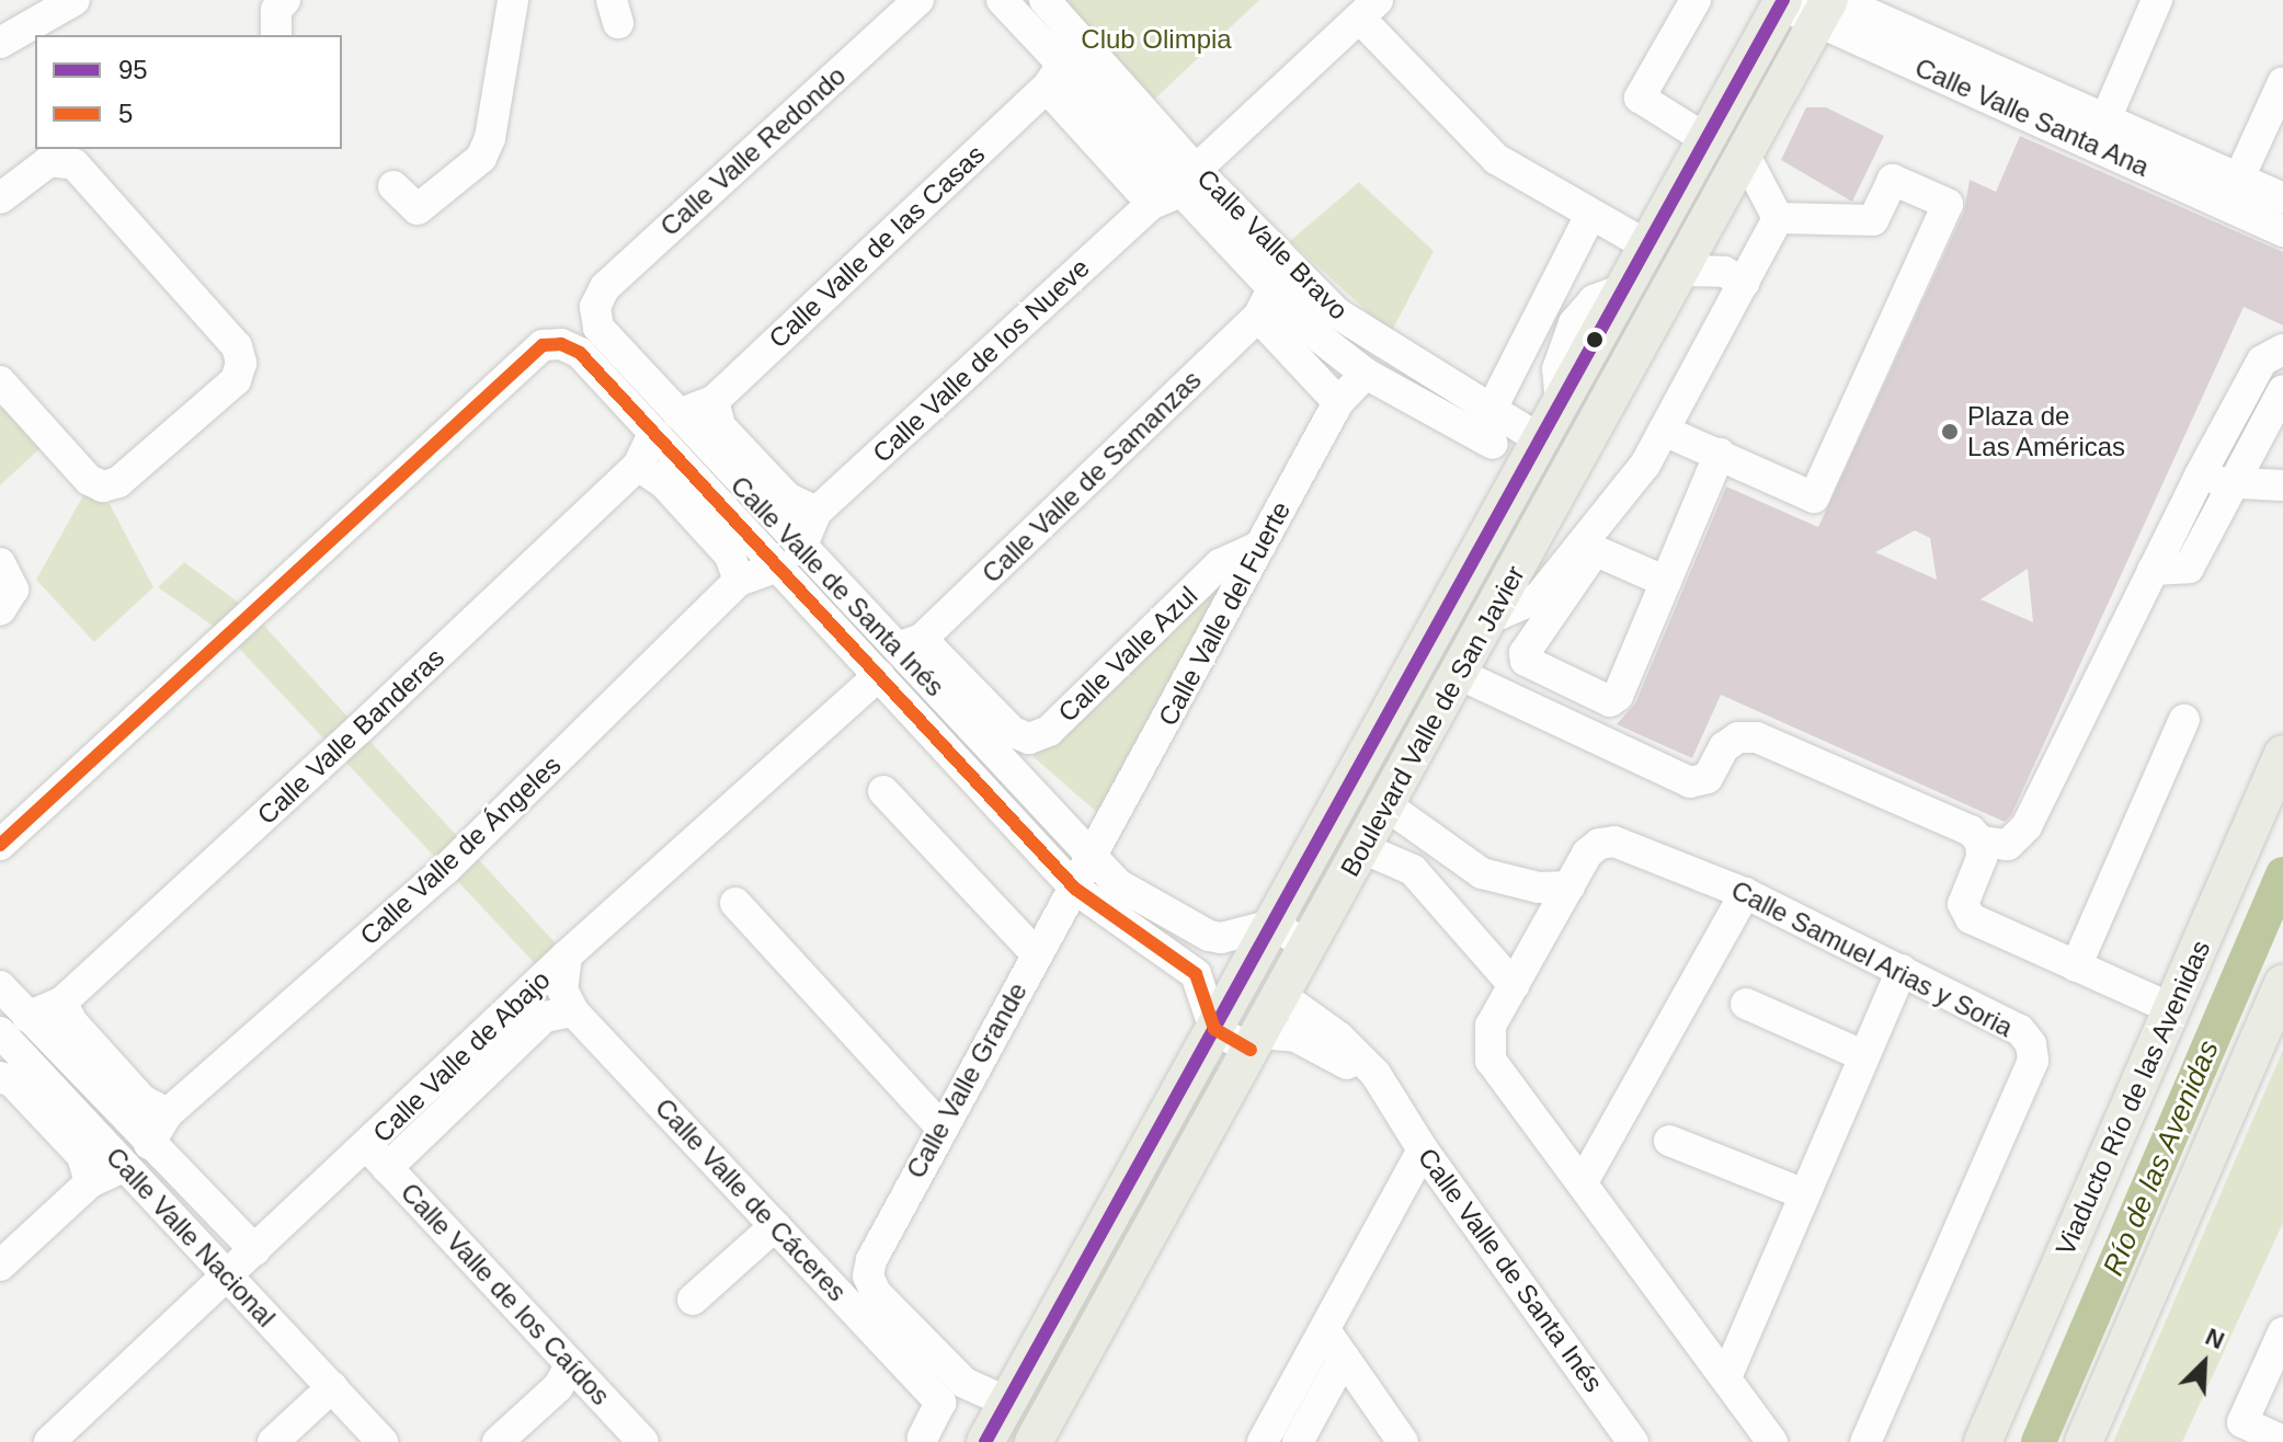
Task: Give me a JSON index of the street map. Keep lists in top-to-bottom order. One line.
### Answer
{"streets":{"main road":["Boulevard Valle de San Javier","Viaducto Río de las Avenidas"],"street":["Calle Valle Santa Ana","Calle Valle Redondo","Calle Valle Bravo","Calle Valle de las Casas","Calle Valle de los Nueve","Calle Valle de Samanzas","Calle Valle de Santa Inés","Calle Valle del Fuerte","Calle Valle Azul","Calle Valle Banderas","Calle Valle de Ángeles","Calle Samuel Arias y Soria","Calle Valle de Abajo","Calle Valle Grande","Calle Valle de Cáceres","Calle Valle Nacional","Calle Valle de los Caídos"]},"crossings":[["Calle Valle Santa Ana","Boulevard Valle de San Javier"],["Calle Valle Redondo","Calle Valle de Santa Inés"],["Calle Valle Bravo","Calle Valle de las Casas"],["Calle Valle Bravo","Calle Valle de los Nueve"],["Calle Valle Bravo","Calle Valle de Samanzas"],["Calle Valle Bravo","Calle Valle del Fuerte"],["Calle Valle Bravo","Boulevard Valle de San Javier"],["Calle Valle de las Casas","Calle Valle de Santa Inés"],["Calle Valle de los Nueve","Calle Valle de Santa Inés"],["Calle Valle de los Nueve","Calle Valle de Ángeles"],["Calle Valle de Samanzas","Calle Valle de Santa Inés"],["Calle Valle de Samanzas","Calle Valle Azul"],["Calle Valle de Santa Inés","Calle Valle del Fuerte"],["Calle Valle de Santa Inés","Calle Valle Azul"],["Calle Valle de Santa Inés","Boulevard Valle de San Javier"],["Calle Valle de Santa Inés","Calle Valle Banderas"],["Calle Valle de Santa Inés","Calle Valle de Ángeles"],["Calle Valle de Santa Inés","Calle Valle de Abajo"],["Calle Valle de Santa Inés","Calle Valle Grande"],["Calle Valle del Fuerte","Calle Valle Azul"],["Calle Valle del Fuerte","Calle Valle Grande"],["Boulevard Valle de San Javier","Calle Valle de Cáceres"],["Calle Valle Banderas","Calle Valle Nacional"],["Calle Valle de Ángeles","Calle Valle Nacional"],["Calle Valle de Abajo","Calle Valle de Cáceres"],["Calle Valle de Abajo","Calle Valle Nacional"],["Calle Valle de Abajo","Calle Valle de los Caídos"],["Calle Valle Grande","Calle Valle de Cáceres"]],"water":["Río de las Avenidas"],"parks":["Club Olimpia"],"places":["Plaza de Las Américas"],"lines":["transit line 95","transit line 5"],"legend":["95","5"],"north":"top right"}
